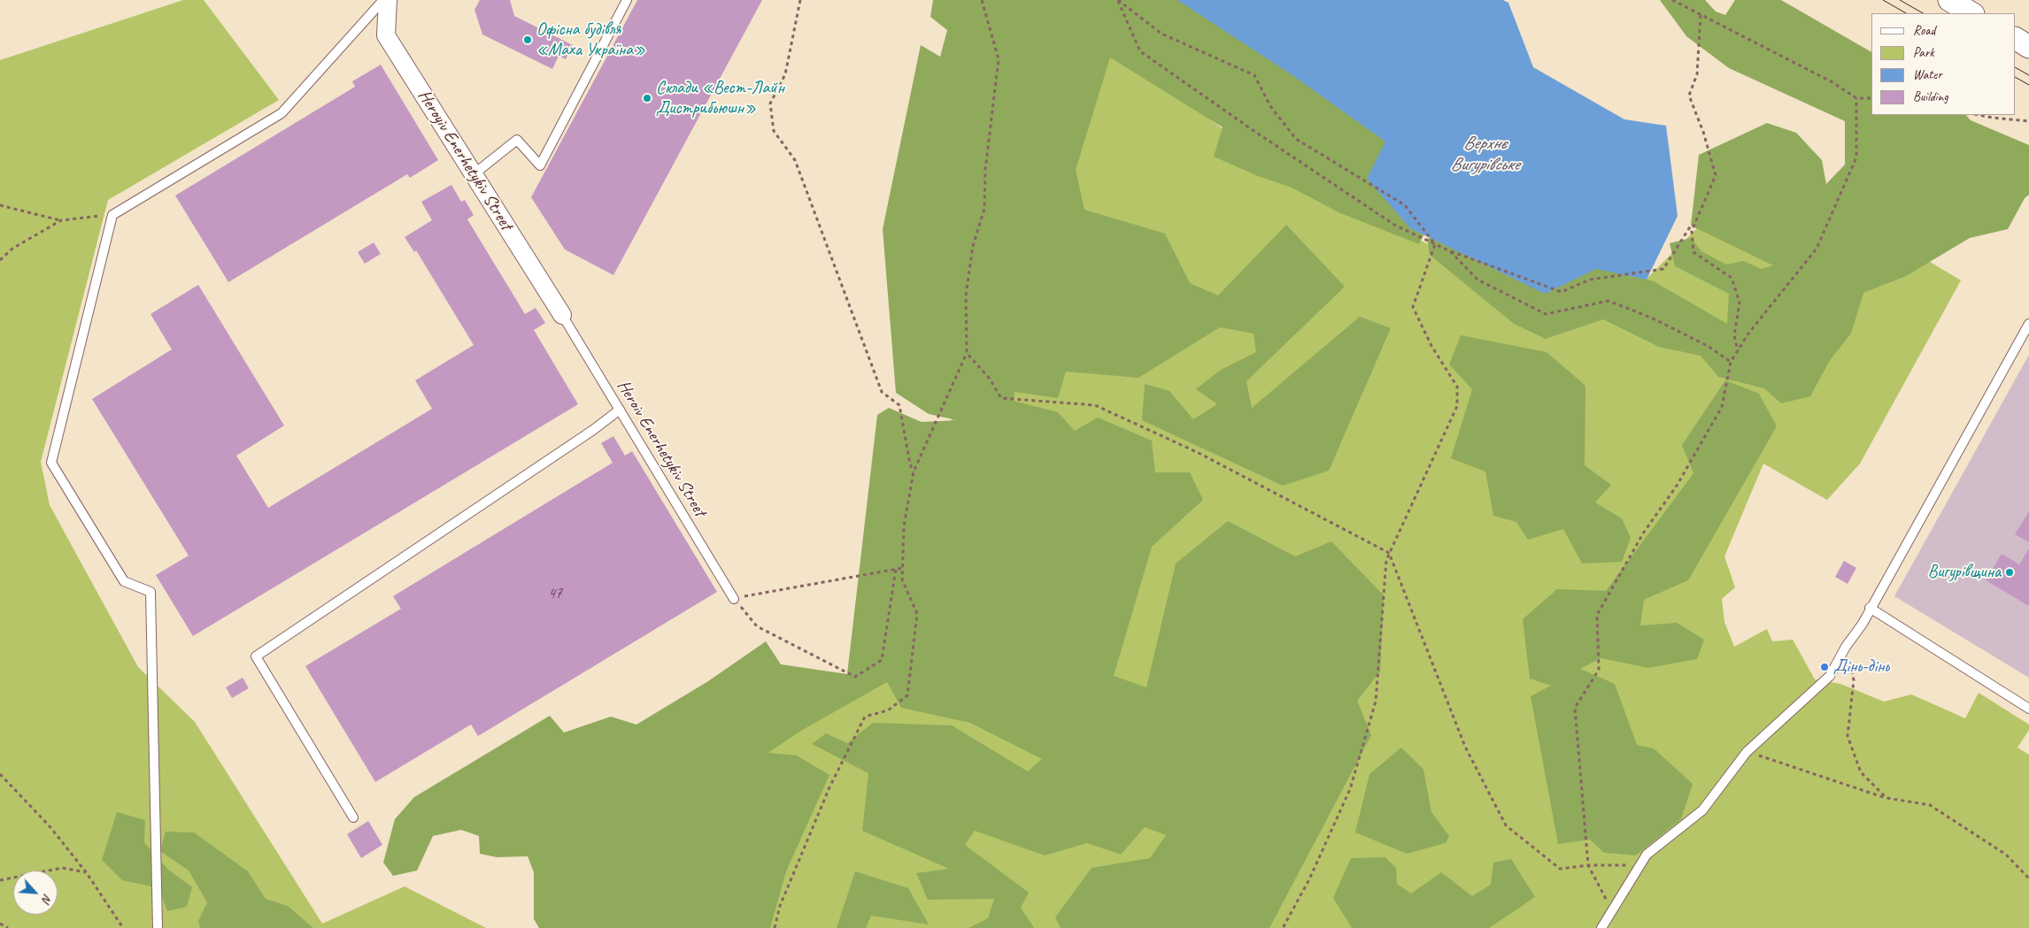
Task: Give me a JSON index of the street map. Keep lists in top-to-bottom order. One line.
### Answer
{"streets":{"street":["Heroyiv Enerhetykiv Street"],"lane":["Heroiv Enerhetykiv Street"]},"crossings":[["Heroyiv Enerhetykiv Street","Heroiv Enerhetykiv Street"]],"water":["Верхнє Вигурівське"],"places":["Офісна будівля «Маха Україна»","Склади «Вест-Лайн Дистрибьюшн»","Вигурівщина","Дінь-дінь"],"house_numbers":["47"],"legend":["Road","Park","Water","Building"],"north":"bottom right"}
